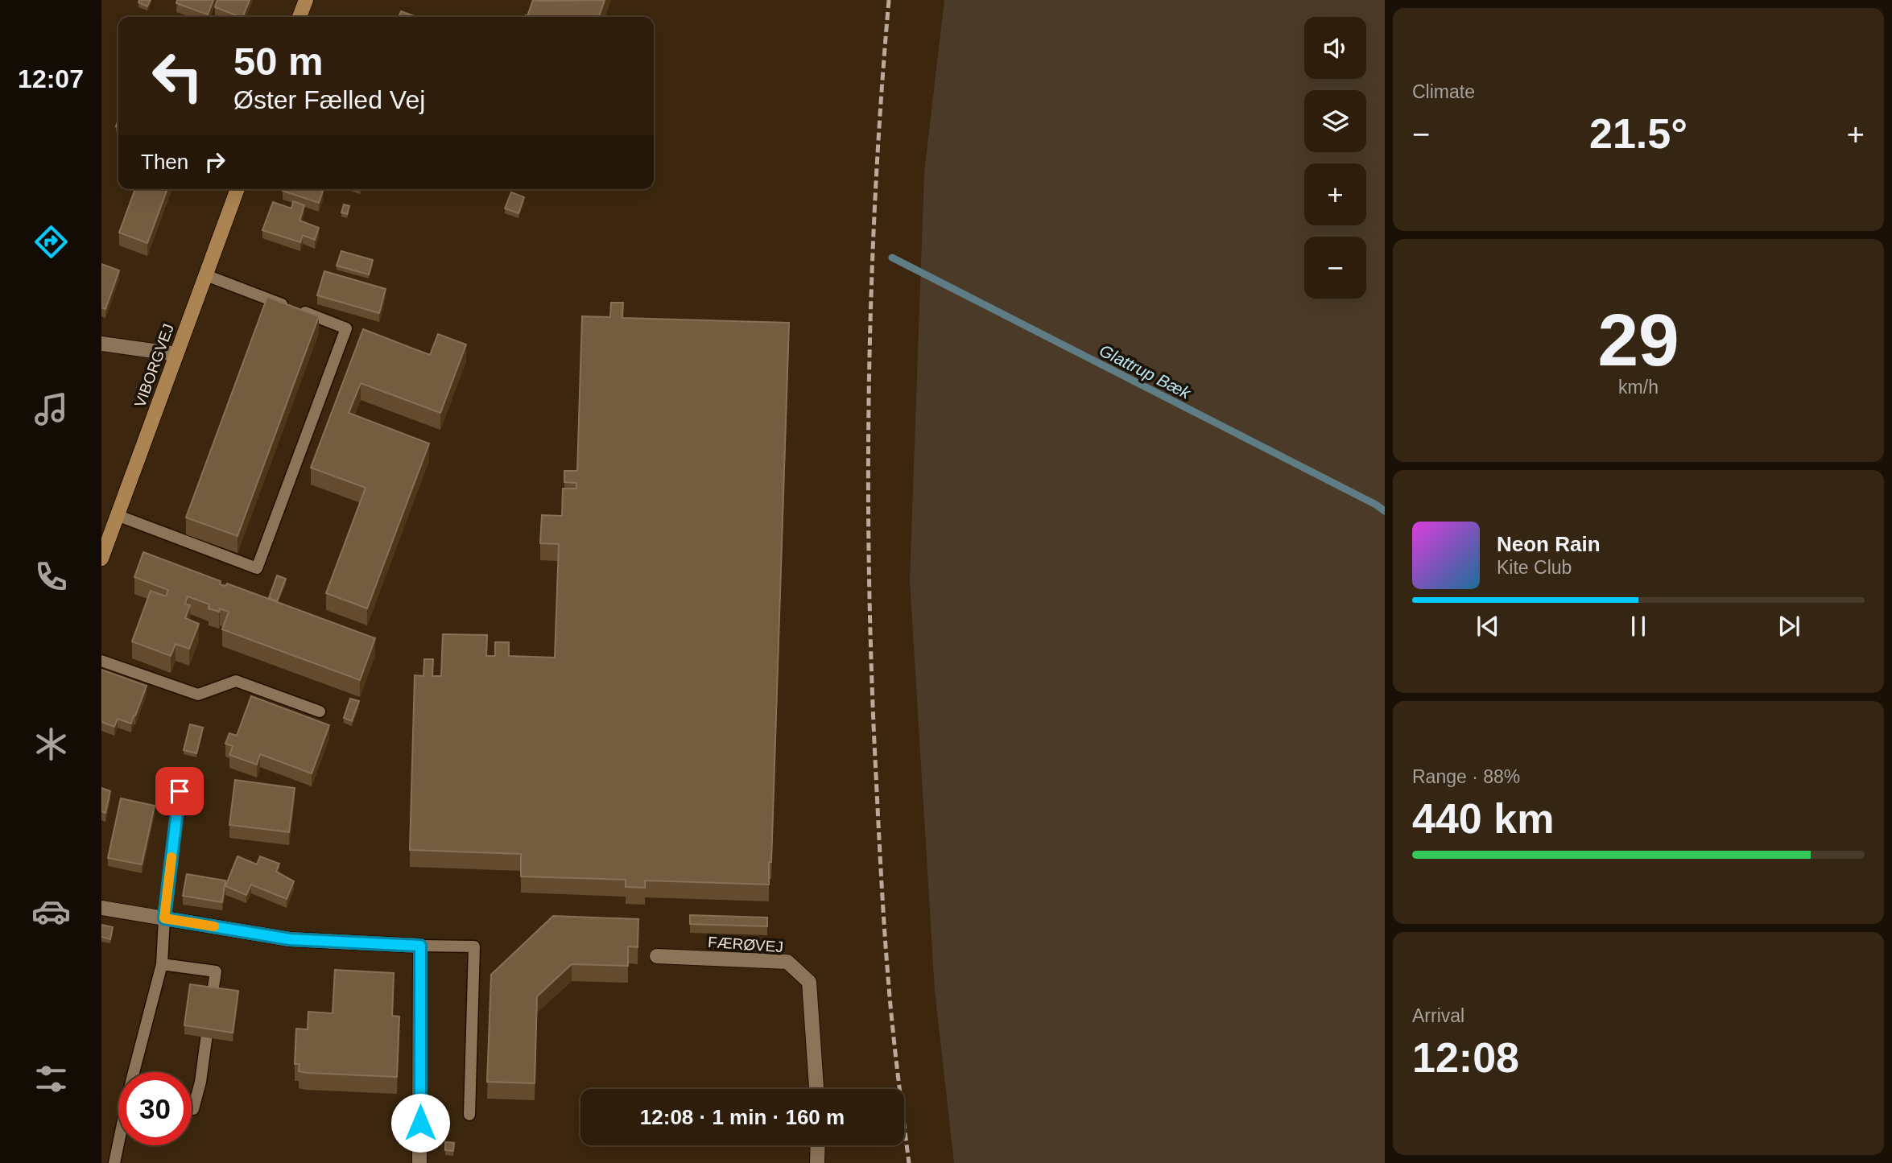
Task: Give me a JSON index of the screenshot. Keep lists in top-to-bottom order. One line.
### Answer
{"streets":{"street":["VIBORGVEJ","FÆRØVEJ"]},"water":["Glattrup Bæk"],"page":{"tabs":"12:07","tile":["Climate",["29","km/h"],["Range · 88%","440 km"],["Arrival","12:08"]],"map_buttons":["+","−"],"turn":["50 m","Øster Fælled Vej"],"heat":["−","21.5°","+"],"then":"Then","song":["Neon Rain","Kite Club"],"limit":"30","trip":"12:08 · 1 min · 160 m"}}
